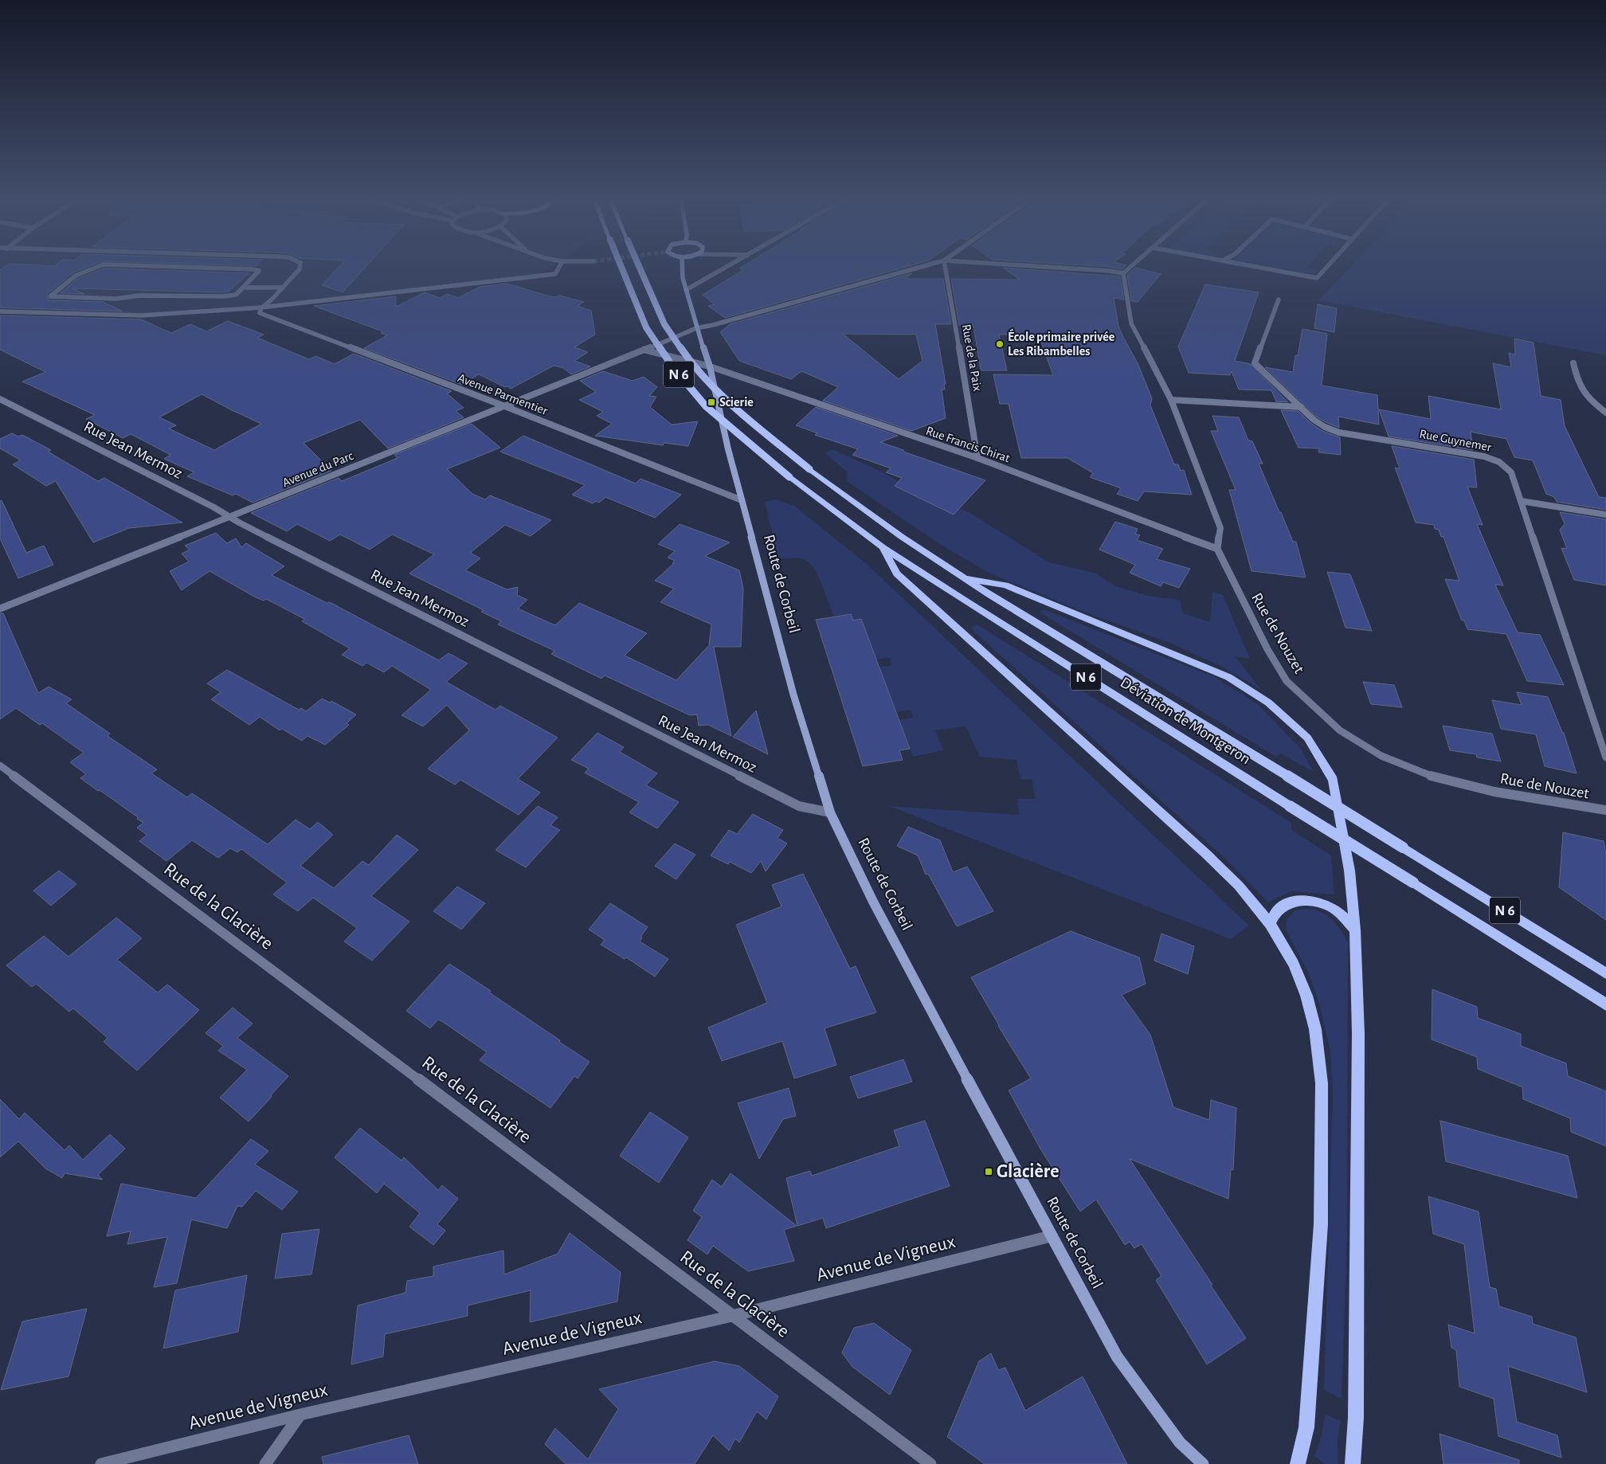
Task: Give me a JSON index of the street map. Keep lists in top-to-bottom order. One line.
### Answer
{"streets":{"main road":["N 6","Route de Corbeil","Déviation de Montgeron"],"street":["Rue de la Paix","Avenue Parmentier","Rue Guynemer","Rue Francis Chirat","Rue Jean Mermoz","Avenue du Parc","Rue de Nouzet","Rue de la Glacière","Avenue de Vigneux"]},"crossings":[["Rue de la Paix","Rue Francis Chirat"],["N 6","Déviation de Montgeron"],["Avenue Parmentier","Avenue du Parc"],["Avenue Parmentier","Route de Corbeil"],["Rue Francis Chirat","Route de Corbeil"],["Rue Francis Chirat","Rue de Nouzet"],["Rue Jean Mermoz","Avenue du Parc"],["Rue Jean Mermoz","Route de Corbeil"],["Avenue du Parc","Route de Corbeil"],["Route de Corbeil","Avenue de Vigneux"],["Rue de la Glacière","Avenue de Vigneux"]],"places":{"other":["École primaire privée Les Ribambelles"],"transit":["Scierie","Glacière"]}}
